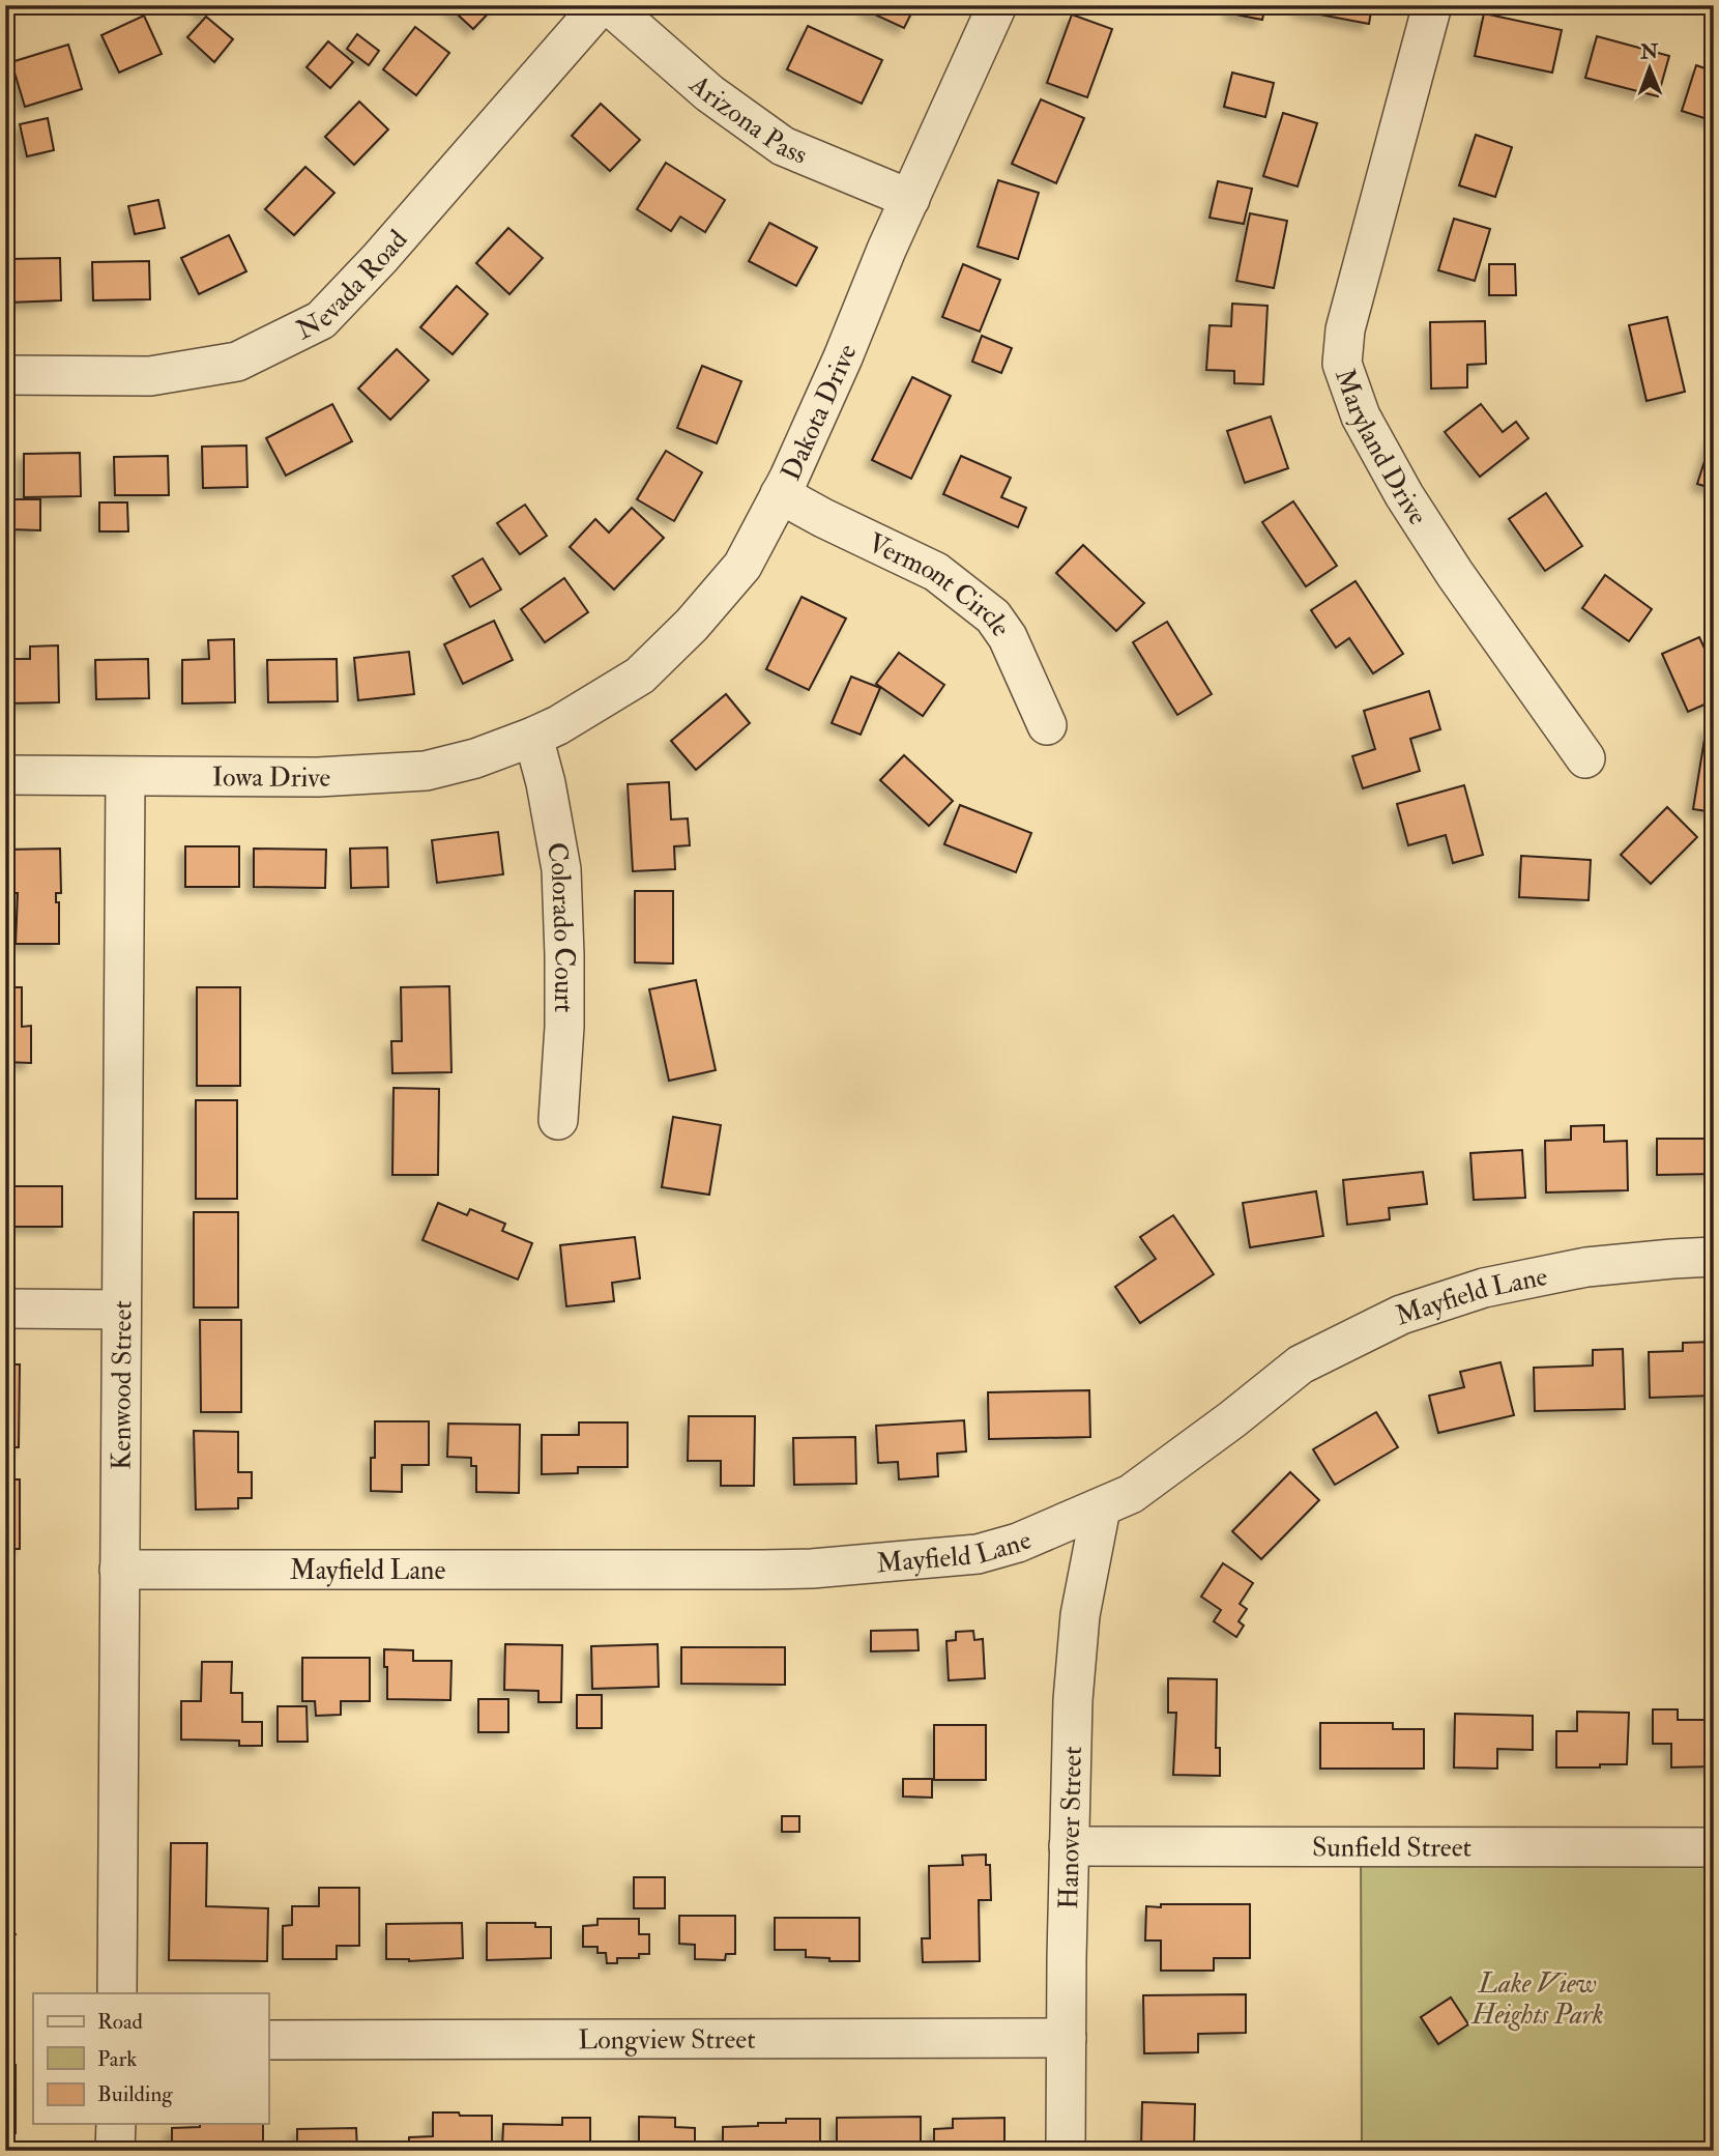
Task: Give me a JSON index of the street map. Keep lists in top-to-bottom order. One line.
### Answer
{"streets":{"street":["Arizona Pass","Nevada Road","Dakota Drive","Maryland Drive","Vermont Circle","Iowa Drive","Colorado Court","Mayfield Lane","Kenwood Street","Hanover Street","Sunfield Street","Longview Street"]},"crossings":[["Arizona Pass","Dakota Drive"],["Dakota Drive","Vermont Circle"],["Dakota Drive","Iowa Drive"],["Dakota Drive","Colorado Court"],["Iowa Drive","Colorado Court"],["Iowa Drive","Kenwood Street"],["Mayfield Lane","Kenwood Street"],["Mayfield Lane","Hanover Street"],["Hanover Street","Sunfield Street"],["Hanover Street","Longview Street"]],"parks":["Lake View Heights Park"],"legend":["Road","Park","Building"],"north":"top"}
